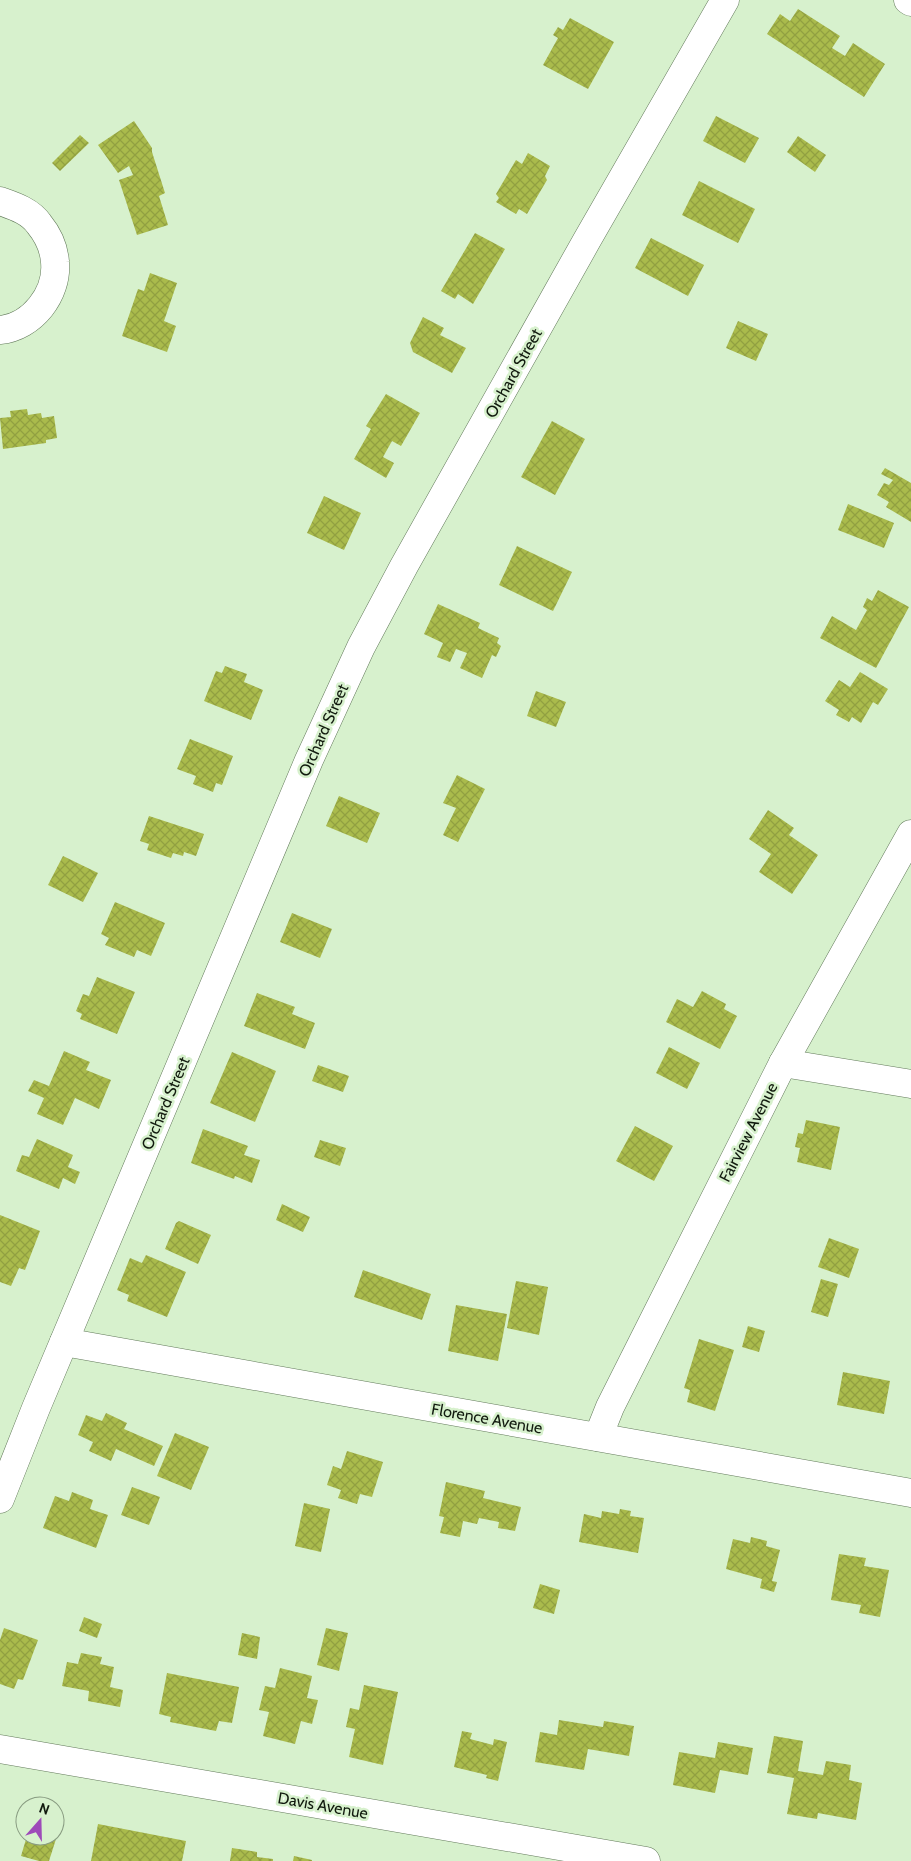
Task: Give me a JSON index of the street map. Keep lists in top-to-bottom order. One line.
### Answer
{"streets":{"street":["Orchard Street","Fairview Avenue","Florence Avenue","Davis Avenue"]},"crossings":[["Orchard Street","Florence Avenue"],["Fairview Avenue","Florence Avenue"]],"north":"top"}
